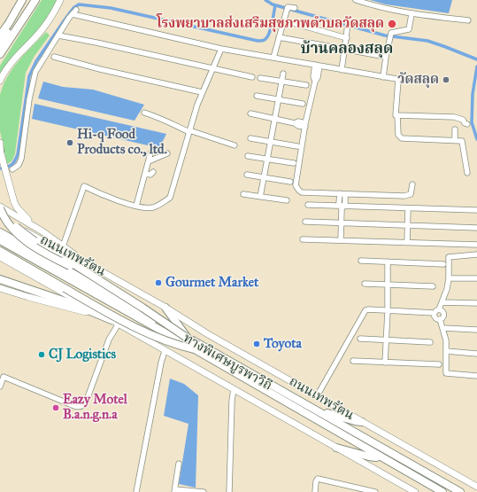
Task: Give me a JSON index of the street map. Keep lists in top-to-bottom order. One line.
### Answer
{"streets":{"highway":["ถนนเทพรัตน","ทางพิเศษบูรพาวิถี"]},"crossings":[["ถนนเทพรัตน","ทางพิเศษบูรพาวิถี"]],"districts":["บ้านคลองสลุด"],"places":["โรงพยาบาลส่งเสริมสุขภาพตำบลวัดสลุด","วัดสลุด","Hi-q Food Products co., ltd.","Gourmet Market","Toyota","CJ Logistics","Eazy Motel B.a.n.g.n.a"]}
